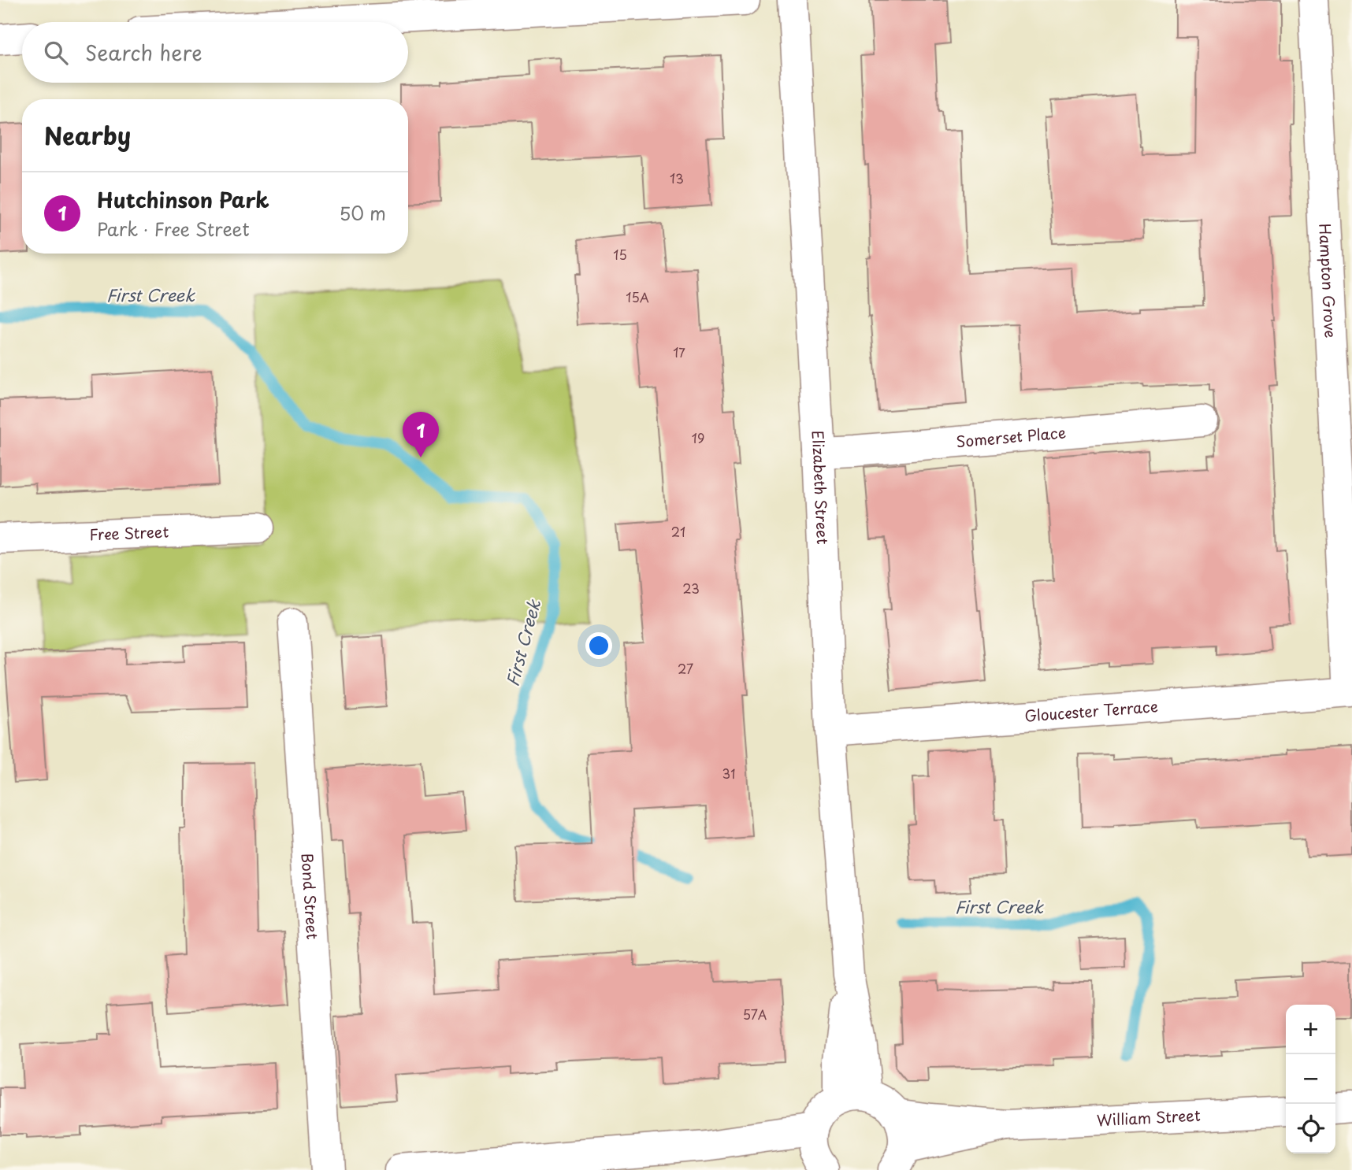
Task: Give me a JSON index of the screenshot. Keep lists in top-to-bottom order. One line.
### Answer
{"streets":{"street":["Hampton Grove","Somerset Place","Elizabeth Street","Free Street","Gloucester Terrace","Bond Street","William Street"]},"crossings":[["Hampton Grove","Gloucester Terrace"],["Somerset Place","Elizabeth Street"],["Elizabeth Street","Gloucester Terrace"]],"water":["First Creek"],"house_numbers":["13","15","15A","17","19","21","23","27","31","57A"],"page":{"search":"Search here","heading":"Nearby","list":[{"mark":"1","name":"Hutchinson Park","note":"Park · Free Street","value":"50 m"}],"pins":"1","map_buttons":["+","−"]}}
